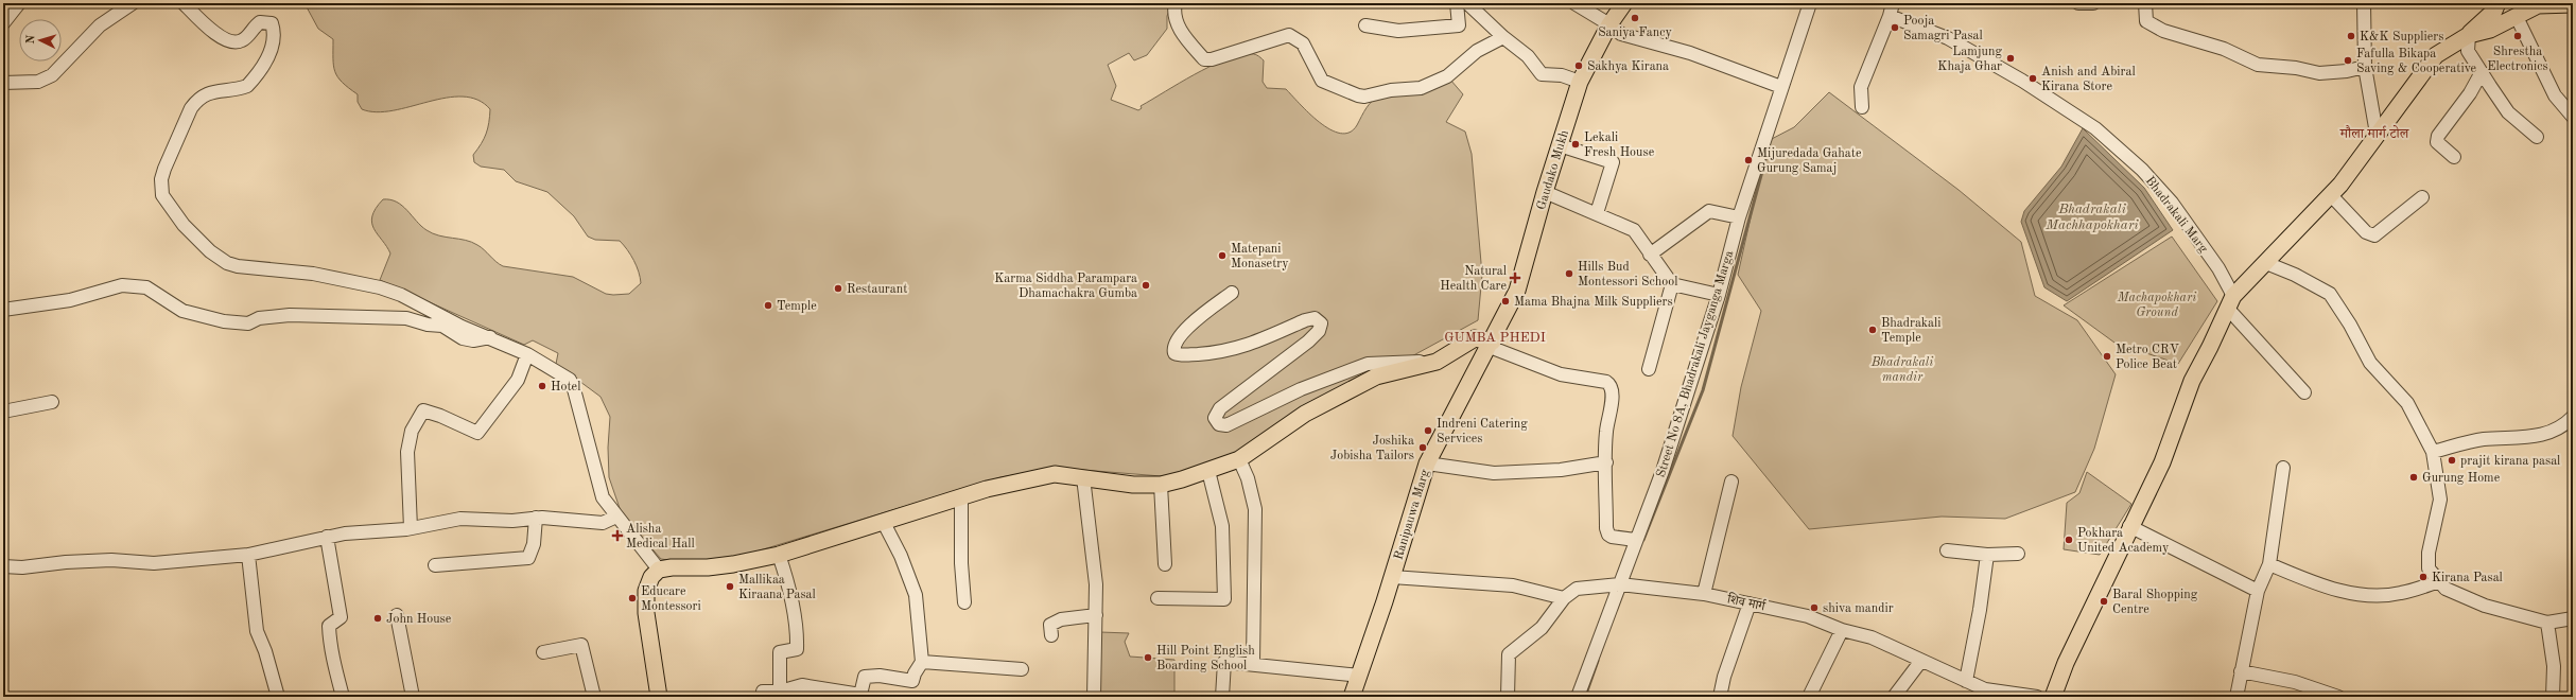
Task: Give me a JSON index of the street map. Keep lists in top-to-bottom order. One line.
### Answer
{"streets":{"main road":["Gaudako Mukh","Ranipauwa Marg"],"street":["Bhadrakali Marg","Street No 8A, Bhadrakali Jayganga Marga","शिव मार्ग"]},"crossings":[["Gaudako Mukh","Ranipauwa Marg"],["Street No 8A, Bhadrakali Jayganga Marga","शिव मार्ग"]],"districts":["मौला मार्ग टोल","GUMBA PHEDI"],"water":["Bhadrakali Machhapokhari"],"parks":["Machapokhari Ground","Bhadrakali mandir"],"places":{"other":["Saniya Fancy","Pooja Samagri Pasal","K&K Suppliers","Shrestha Electronics","Lamjung Khaja Ghar","Fafulla Bikapa Saving & Cooperative","Sakhya Kirana","Anish and Abiral Kirana Store","Lekali Fresh House","Mijuredada Gahate Gurung Samaj","Matepani Monasetry","Hills Bud Montessori School","Karma Siddha Parampara Dhamachakra Gumba","Restaurant","Mama Bhajna Milk Suppliers","Temple","Bhadrakali Temple","Metro CRV Police Beat","Hotel","Indreni Catering Services","Joshika Jobisha Tailors","prajit kirana pasal","Gurung Home","Pokhara United Academy","Kirana Pasal","Mallikaa Kiraana Pasal","Educare Montessori","Baral Shopping Centre","shiva mandir","John House","Hill Point English Boarding School"],"health":["Natural Health Care","Alisha Medical Hall"]},"north":"left"}
